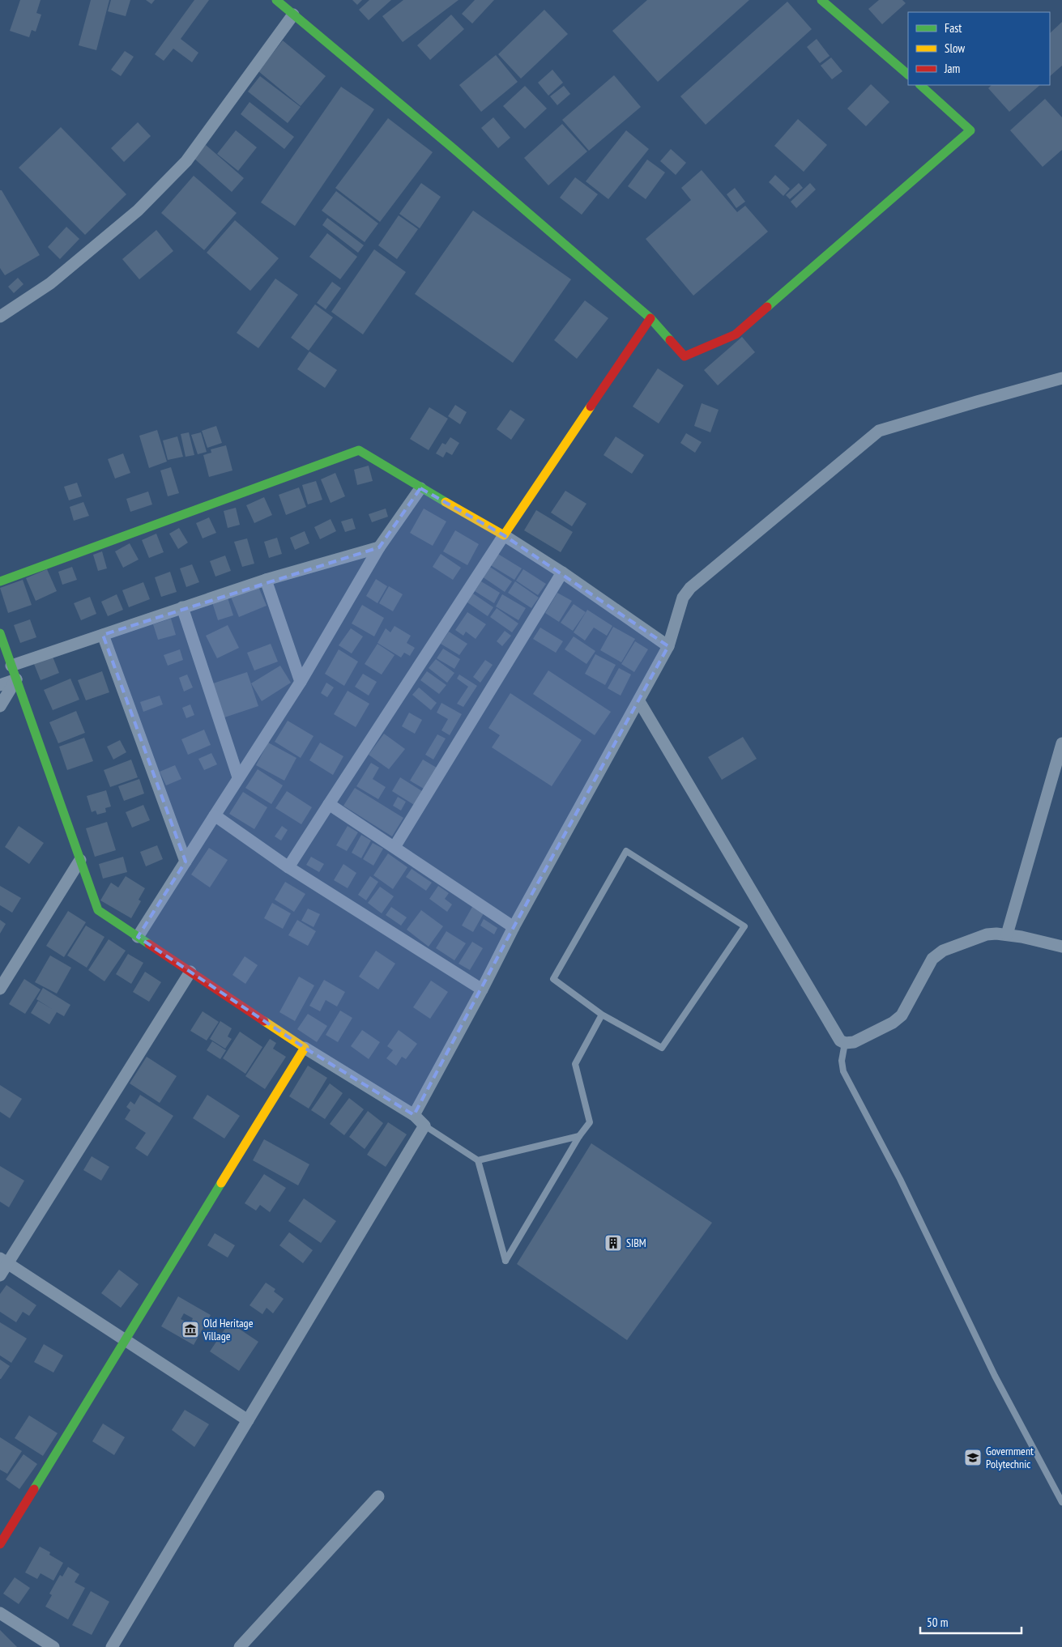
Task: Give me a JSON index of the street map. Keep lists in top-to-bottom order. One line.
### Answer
{"places":{"building":["SIBM"],"museum":["Old Heritage Village"],"school or university":["Government Polytechnic"]},"legend":["Fast","Slow","Jam"],"scale_bar":"50 m"}
